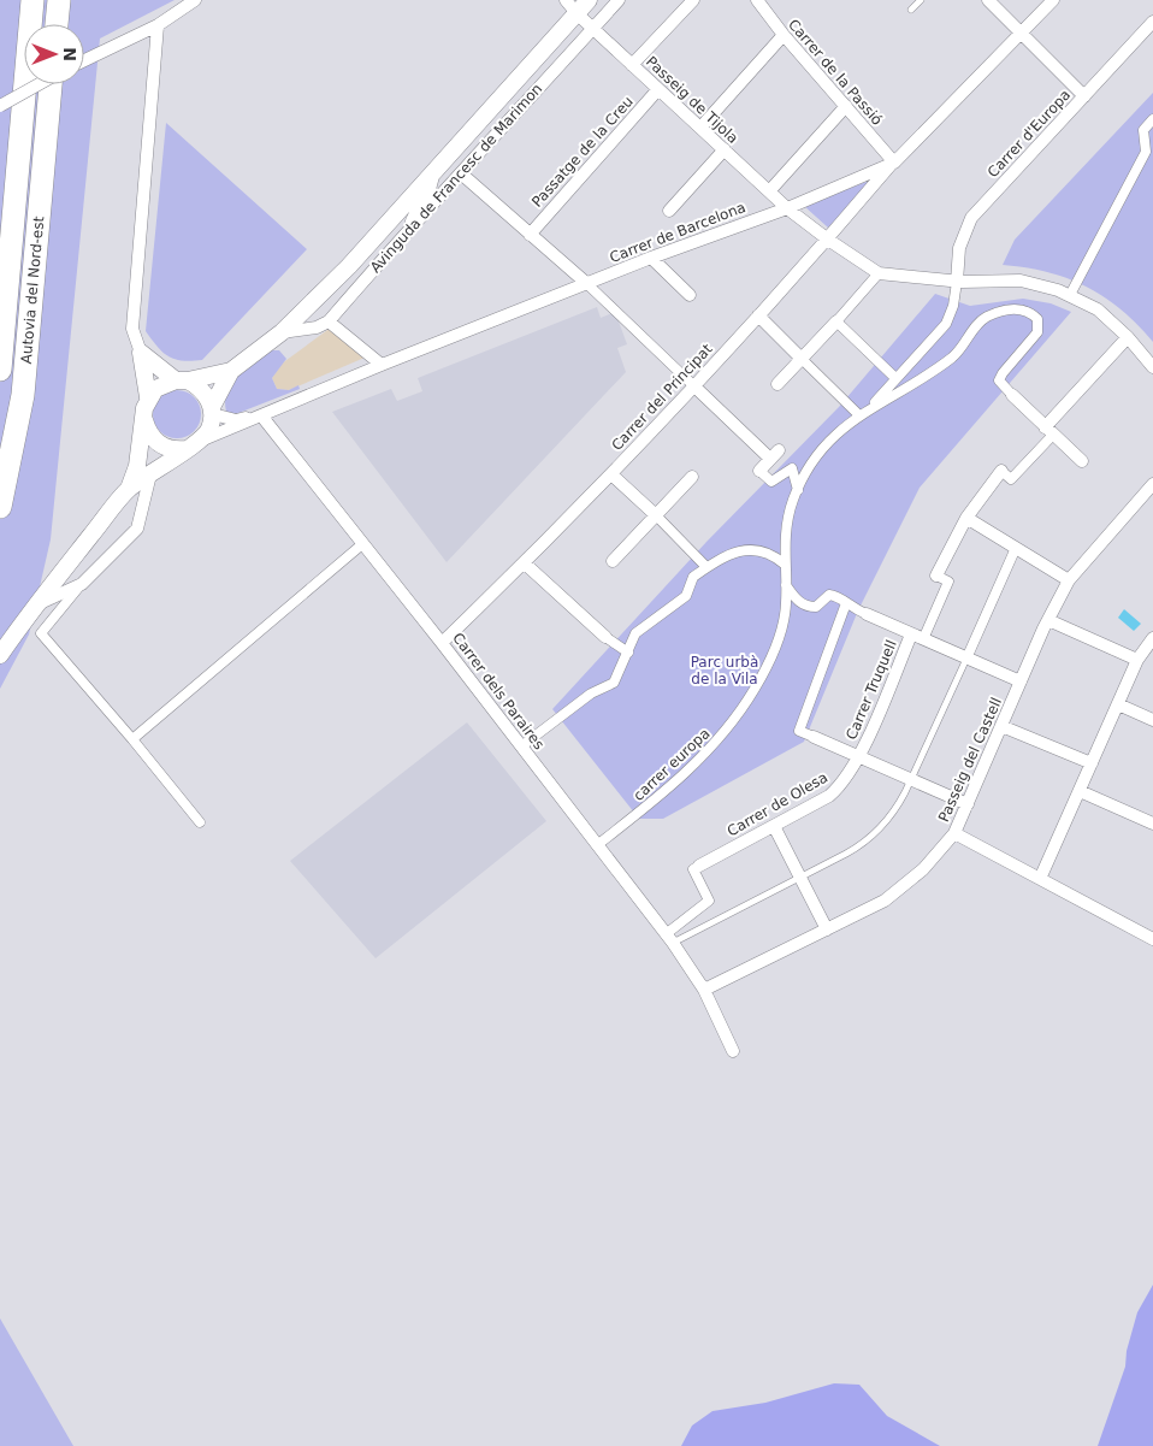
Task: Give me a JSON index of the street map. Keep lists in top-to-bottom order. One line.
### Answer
{"streets":{"highway":["Autovia del Nord-est"],"main road":["Avinguda de Francesc de Marimon"],"street":["Carrer de la Passió","Passeig de Tijola","Carrer d'Europa","Passatge de la Creu","Carrer de Barcelona","Carrer del Principat","Carrer Truquell","Carrer dels Paraires","Passeig del Castell","carrer europa","Carrer de Olesa"]},"crossings":[["Carrer de la Passió","Carrer de Barcelona"],["Carrer de la Passió","Carrer del Principat"],["Passeig de Tijola","Passatge de la Creu"],["Passeig de Tijola","Avinguda de Francesc de Marimon"],["Passeig de Tijola","Carrer de Barcelona"],["Passeig de Tijola","Carrer del Principat"],["Carrer de Barcelona","Carrer del Principat"],["Carrer de Barcelona","Carrer dels Paraires"],["Carrer del Principat","Carrer dels Paraires"],["Carrer Truquell","Carrer de Olesa"],["Carrer dels Paraires","Passeig del Castell"],["Carrer dels Paraires","carrer europa"]],"parks":["Parc urbà de la Vila"],"north":"right"}
